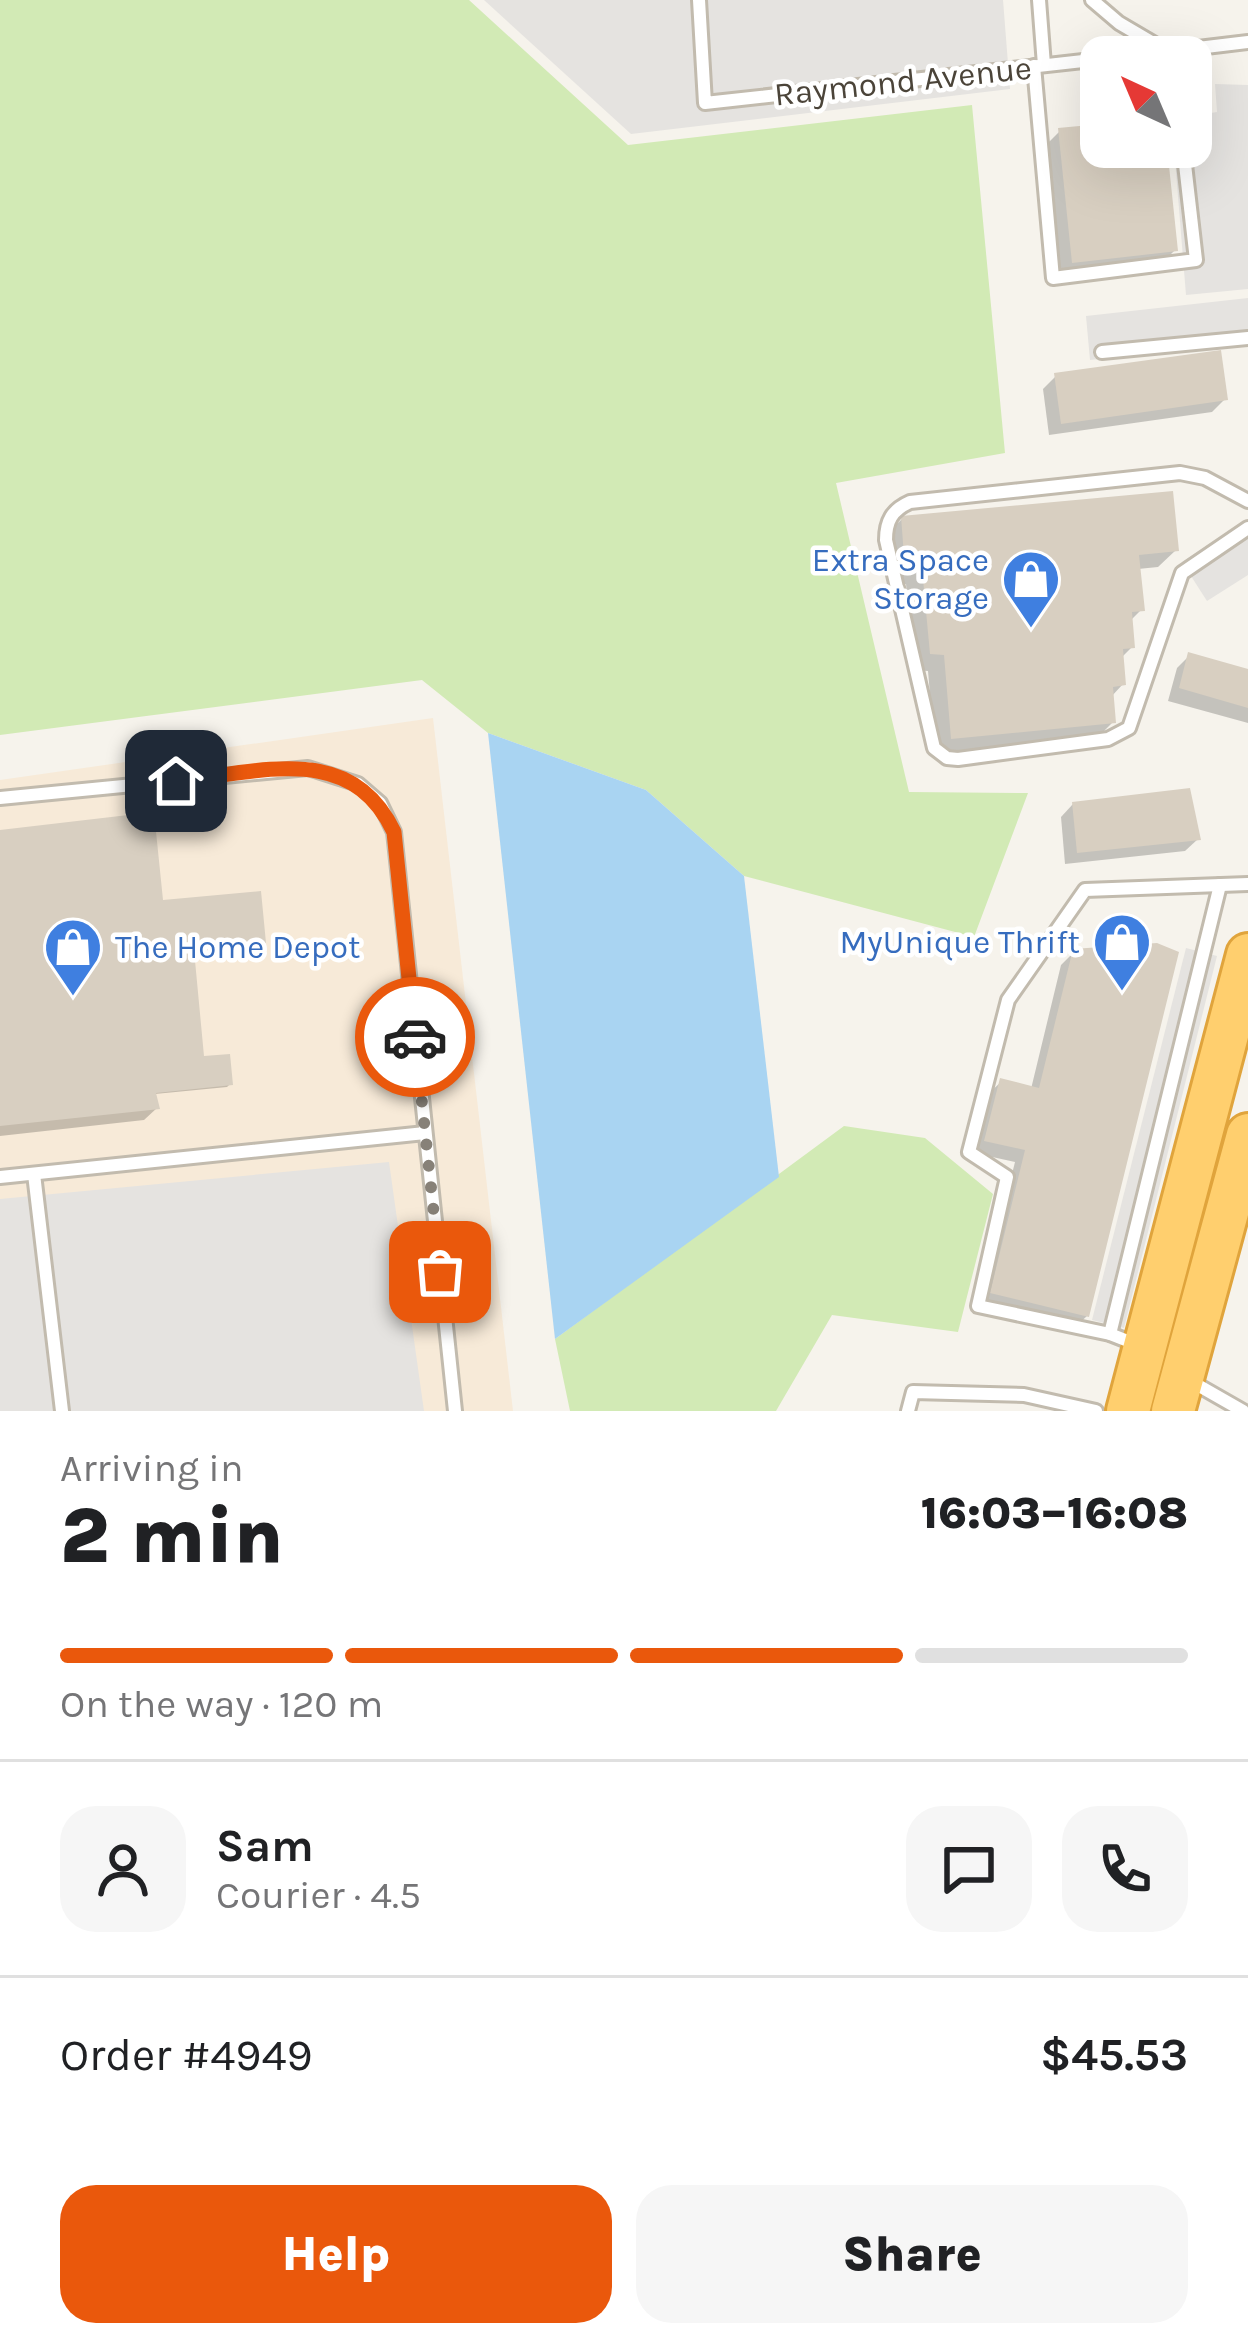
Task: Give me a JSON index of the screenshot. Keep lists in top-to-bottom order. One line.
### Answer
{"streets":{"lane":["Raymond Avenue"]},"places":{"shop":["Extra Space Storage","MyUnique Thrift","The Home Depot"]},"north":"top left","page":{"heading":["2 min","Arriving in","16:03–16:08"],"panel":["Sam","Courier · 4.5","Order #4949","$45.53"],"bar":"On the way · 120 m","buttons":["Help","Share"]}}
